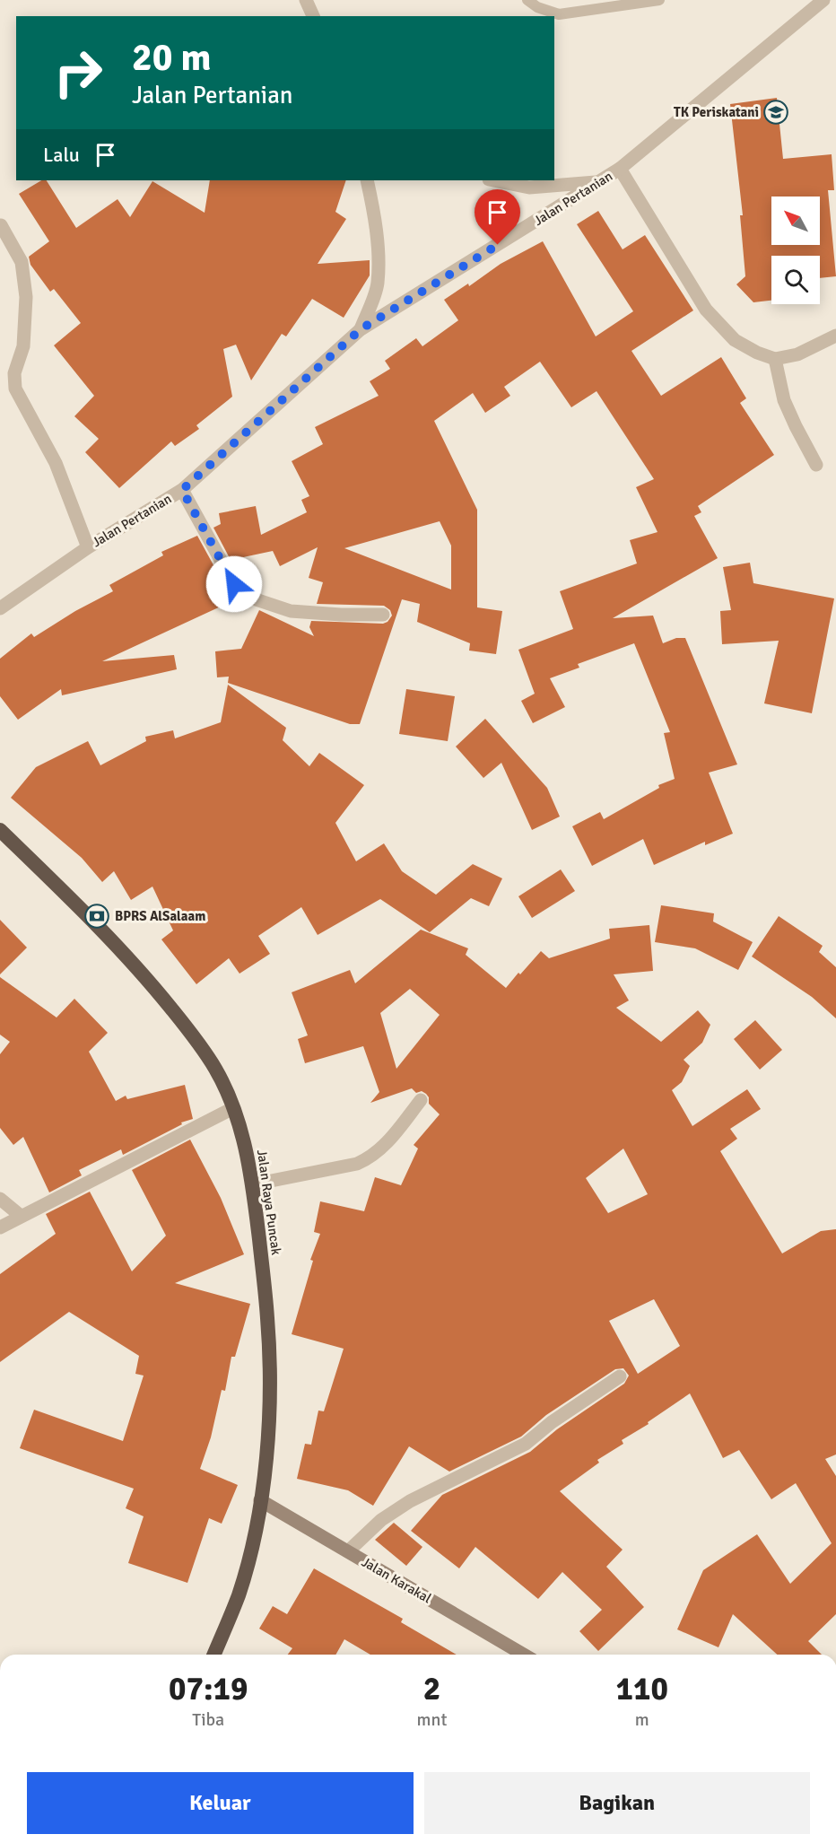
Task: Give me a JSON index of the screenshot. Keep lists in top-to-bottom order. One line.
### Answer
{"streets":{"highway":["Jalan Raya Puncak"],"main road":["Jalan Karakal"],"street":["Jalan Pertanian"]},"crossings":[["Jalan Raya Puncak","Jalan Karakal"]],"places":{"school or university":["TK Periskatani"],"bank":["BPRS AlSalaam"]},"north":"top left","page":{"turn":["20 m","Jalan Pertanian"],"then":"Lalu","eta":["07:19","Tiba","2","mnt","110","m"],"buttons":["Keluar","Bagikan"]}}
